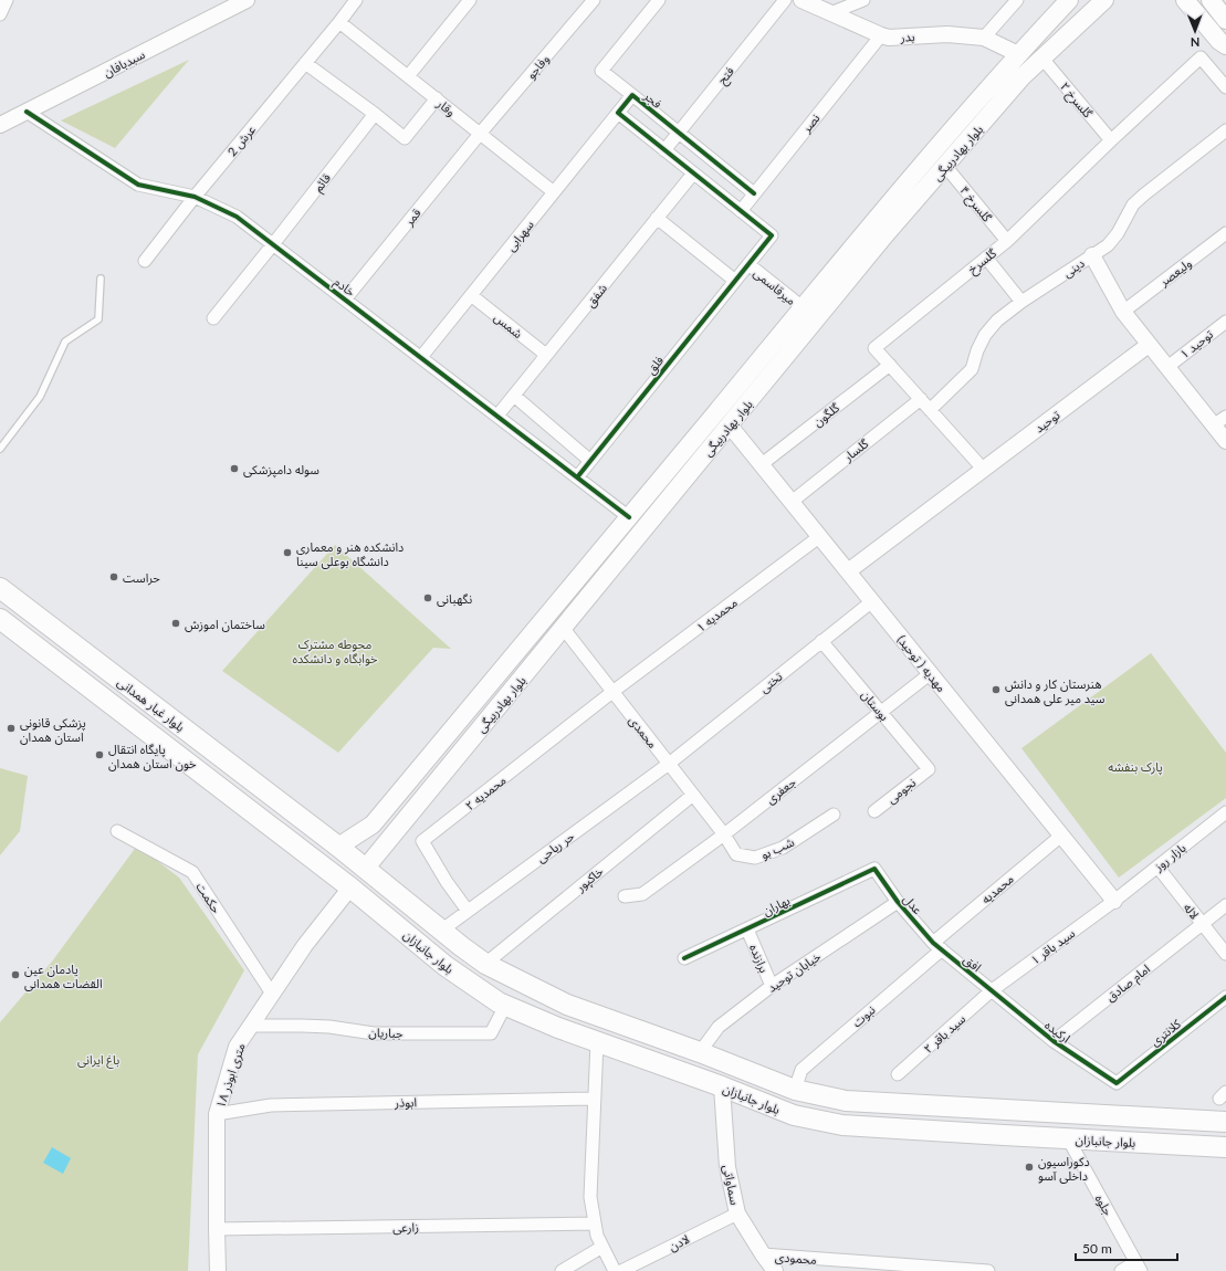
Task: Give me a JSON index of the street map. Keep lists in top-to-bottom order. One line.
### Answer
{"streets":{"main road":["بلوار بهادربیگی","بلوار غبار همدانی","بلوار جانبازان"],"street":["بدر","سبدبافان","وفاجو","فتح","فجر","گلسرخ ۲","وقار","نصر","عرش 2","قائم","گلسرخ ۴","قمر","سهرابی","گلسرخ","دینی","ولیعصر","خادم","میرقاسمی","شفق","شمس","توحید ۱","فلق","گلگون","توحید","گلسار","محمدیه ۱","مهدیه ( توحید)","تختی","بوستان","محمدی","جعفری","نجومی","محمدیه ۲","حر ریاحی","شب بو","بازار روز","خاکپور","محمدیه","حکمت","عدل","بهاران","لاله","سید باقر ۱","برازنده","افق","خیابان توحید","امام صادق","نبوت","ارکیده","جباریان","کلانتری","سید باقر ۲","۱۸ متری ابوذر","ابوذر","سماواتی","جلوه","زارعی","لادن","محمودی"]},"crossings":[["بدر","نصر"],["بدر","بلوار بهادربیگی"],["سبدبافان","خادم"],["وفاجو","وقار"],["وفاجو","قمر"],["فتح","فجر"],["فجر","نصر"],["فجر","سهرابی"],["گلسرخ ۲","بلوار بهادربیگی"],["گلسرخ ۲","گلسرخ"],["وقار","عرش 2"],["وقار","قمر"],["وقار","سهرابی"],["نصر","فلق"],["عرش 2","خادم"],["بلوار بهادربیگی","گلسرخ ۴"],["بلوار بهادربیگی","خادم"],["بلوار بهادربیگی","میرقاسمی"],["بلوار بهادربیگی","مهدیه ( توحید)"],["بلوار بهادربیگی","بلوار غبار همدانی"],["بلوار بهادربیگی","محمدی"],["بلوار بهادربیگی","بلوار جانبازان"],["قائم","خادم"],["گلسرخ ۴","گلسرخ"],["قمر","خادم"],["سهرابی","خادم"],["سهرابی","شمس"],["گلسرخ","دینی"],["گلسرخ","گلگون"],["گلسرخ","توحید"],["گلسرخ","گلسار"],["خادم","شفق"],["خادم","فلق"],["میرقاسمی","فلق"],["شفق","شمس"],["گلگون","مهدیه ( توحید)"],["توحید","مهدیه ( توحید)"],["گلسار","مهدیه ( توحید)"],["محمدیه ۱","مهدیه ( توحید)"],["محمدیه ۱","محمدی"],["محمدیه ۱","محمدیه ۲"],["مهدیه ( توحید)","تختی"],["مهدیه ( توحید)","جعفری"],["مهدیه ( توحید)","بازار روز"],["مهدیه ( توحید)","محمدیه"],["مهدیه ( توحید)","سید باقر ۱"],["تختی","بوستان"],["تختی","محمدی"],["تختی","حر ریاحی"],["بلوار غبار همدانی","بلوار جانبازان"],["بوستان","جعفری"],["بوستان","نجومی"],["محمدی","جعفری"],["محمدی","محمدیه ۲"],["محمدی","حر ریاحی"],["محمدی","شب بو"],["محمدی","خاکپور"],["جعفری","شب بو"],["محمدیه ۲","حر ریاحی"],["حر ریاحی","بلوار جانبازان"],["بازار روز","لاله"],["بازار روز","سید باقر ۱"],["خاکپور","بلوار جانبازان"],["محمدیه","عدل"],["محمدیه","افق"],["محمدیه","نبوت"],["حکمت","۱۸ متری ابوذر"],["عدل","بهاران"],["عدل","افق"],["عدل","خیابان توحید"],["عدل","نبوت"],["بهاران","برازنده"],["لاله","امام صادق"],["سید باقر ۱","افق"],["سید باقر ۱","ارکیده"],["سید باقر ۱","سید باقر ۲"],["بلوار جانبازان","خیابان توحید"],["بلوار جانبازان","نبوت"],["بلوار جانبازان","جباریان"],["بلوار جانبازان","۱۸ متری ابوذر"],["بلوار جانبازان","سماواتی"],["بلوار جانبازان","جلوه"],["برازنده","خیابان توحید"],["افق","نبوت"],["افق","ارکیده"],["افق","سید باقر ۲"],["امام صادق","ارکیده"],["ارکیده","کلانتری"],["ارکیده","سید باقر ۲"],["جباریان","۱۸ متری ابوذر"],["۱۸ متری ابوذر","ابوذر"],["۱۸ متری ابوذر","زارعی"],["سماواتی","لادن"],["سماواتی","محمودی"]],"parks":["محوطه مشترک خوابگاه و دانشکده","پارک بنفشه","باغ ایرانی"],"places":["سوله دامپزشکی","دانشکده هنر و معماری دانشگاه بوعلی سینا","حراست","نگهبانی","ساختمان اموزش","هنرستان کار و دانش سید میر علی همدانی","پزشکی قانونی استان همدان","پایگاه انتقال خون استان همدان","یادمان عین القضات همدانی","دکوراسیون داخلی آسو"],"scale_bar":"50 m","north":"bottom"}
